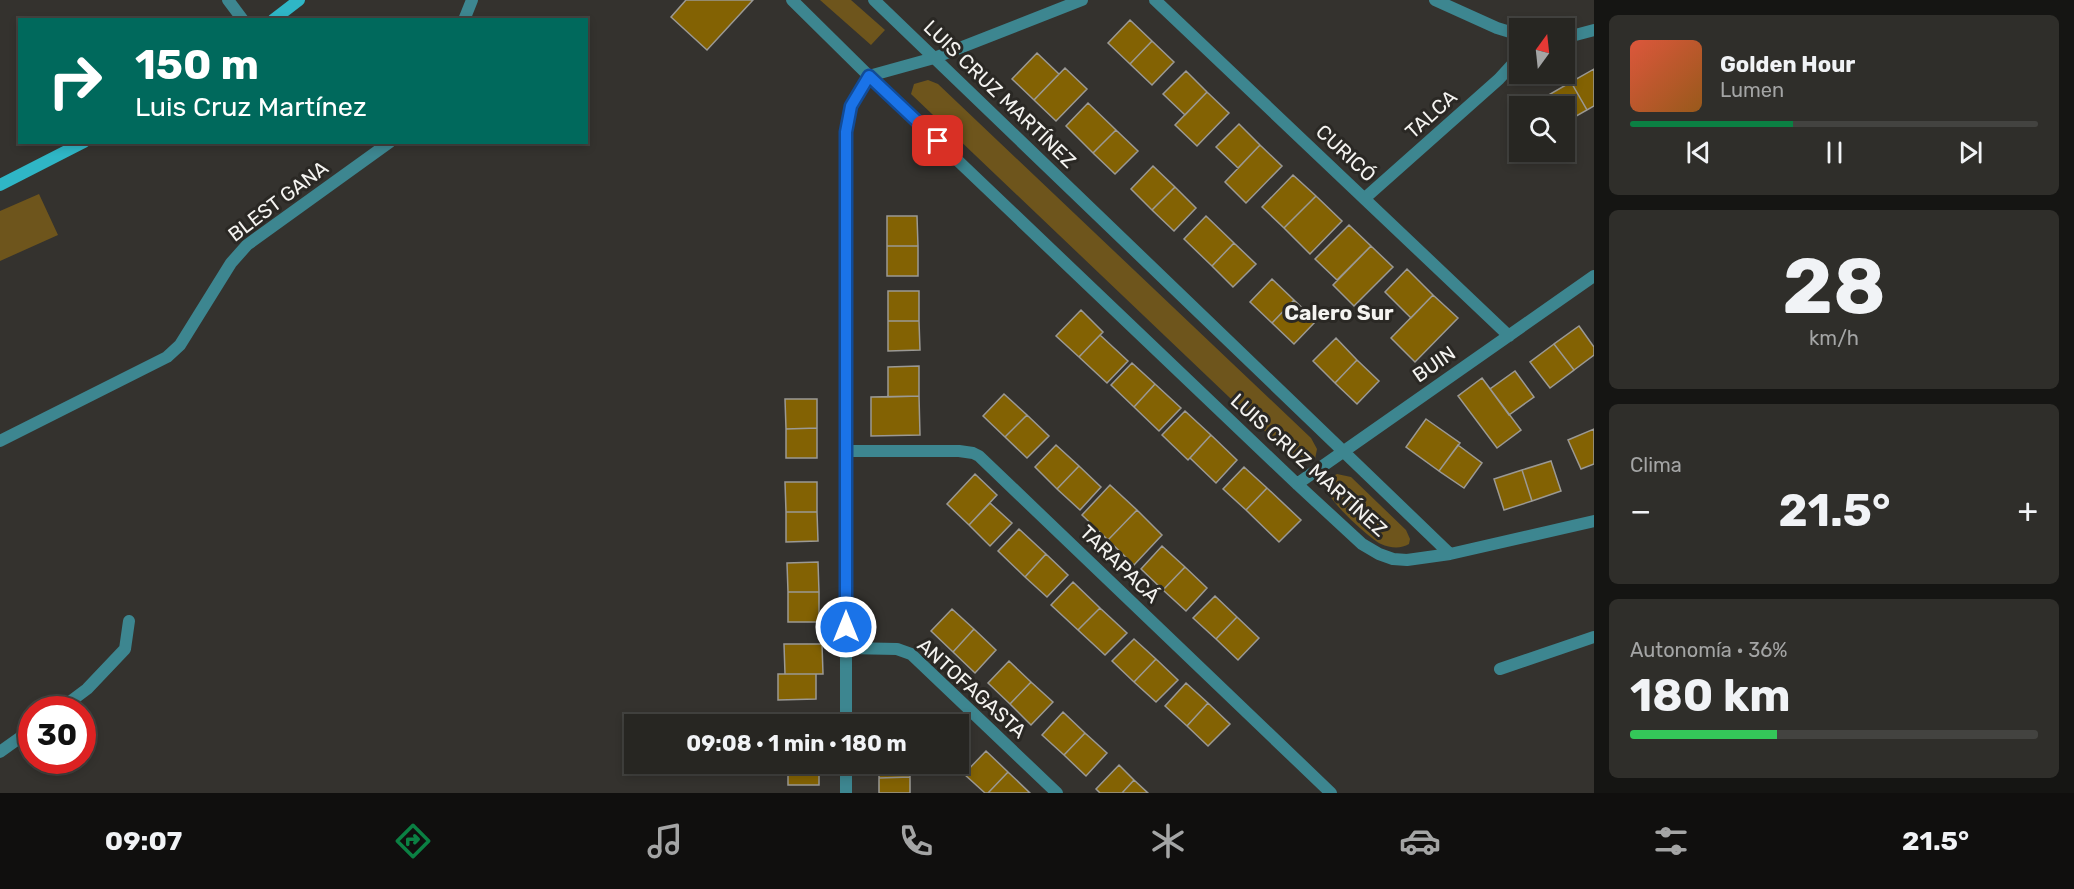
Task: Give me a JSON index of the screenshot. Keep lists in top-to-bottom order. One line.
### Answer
{"streets":{"street":["LUIS CRUZ MARTÍNEZ","TALCA","CURICÓ","BLEST GANA","BUIN","TARAPACÁ","ANTOFAGASTA"]},"crossings":[["LUIS CRUZ MARTÍNEZ","BUIN"],["TALCA","CURICÓ"],["CURICÓ","BUIN"]],"districts":["Calero Sur"],"north":"top","page":{"turn":["150 m","Luis Cruz Martínez"],"song":["Golden Hour","Lumen"],"tile":[["28","km/h"],"Clima",["Autonomía · 36%","180 km"]],"heat":["−","21.5°","+"],"limit":"30","trip":"09:08 · 1 min · 180 m","tabs":["09:07","21.5°"]}}
